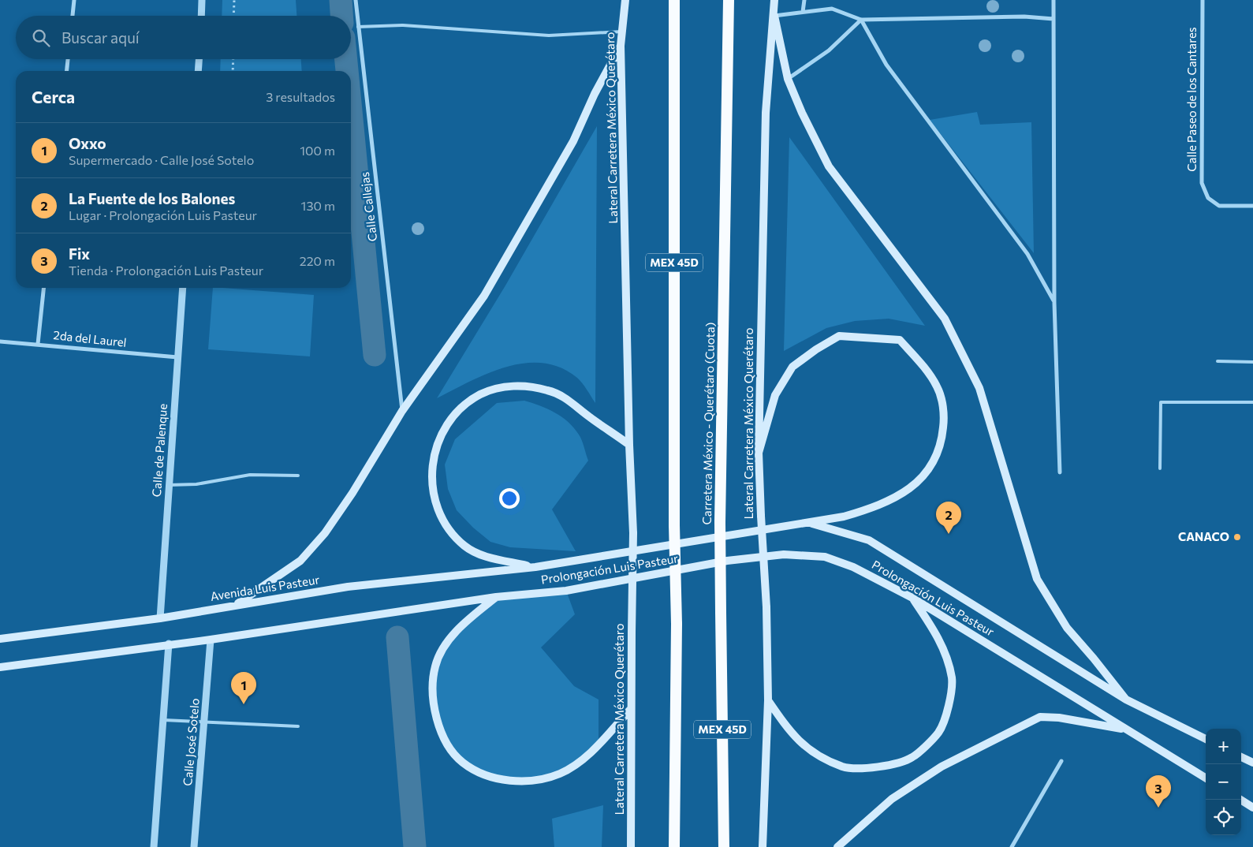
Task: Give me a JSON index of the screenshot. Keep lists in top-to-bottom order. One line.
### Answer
{"streets":{"highway":["MEX 45D","Carretera México - Querétaro (Cuota)"],"main road":["Lateral Carretera México Querétaro","Prolongación Luis Pasteur","Avenida Luis Pasteur"],"street":["Calle Paseo de los Cantares","Calle Callejas","2da del Laurel","Calle de Palenque","Calle José Sotelo"]},"crossings":[["2da del Laurel","Calle de Palenque"],["Calle de Palenque","Avenida Luis Pasteur"],["Prolongación Luis Pasteur","Avenida Luis Pasteur"]],"places":["CANACO"],"page":{"search":"Buscar aquí","heading":["Cerca","3 resultados"],"list":[{"mark":"1","name":"Oxxo","note":"Supermercado · Calle José Sotelo","value":"100 m"},{"mark":"2","name":"La Fuente de los Balones","note":"Lugar · Prolongación Luis Pasteur","value":"130 m"},{"mark":"3","name":"Fix","note":"Tienda · Prolongación Luis Pasteur","value":"220 m"}],"pins":["2","1","3"],"map_buttons":["+","−"]}}
